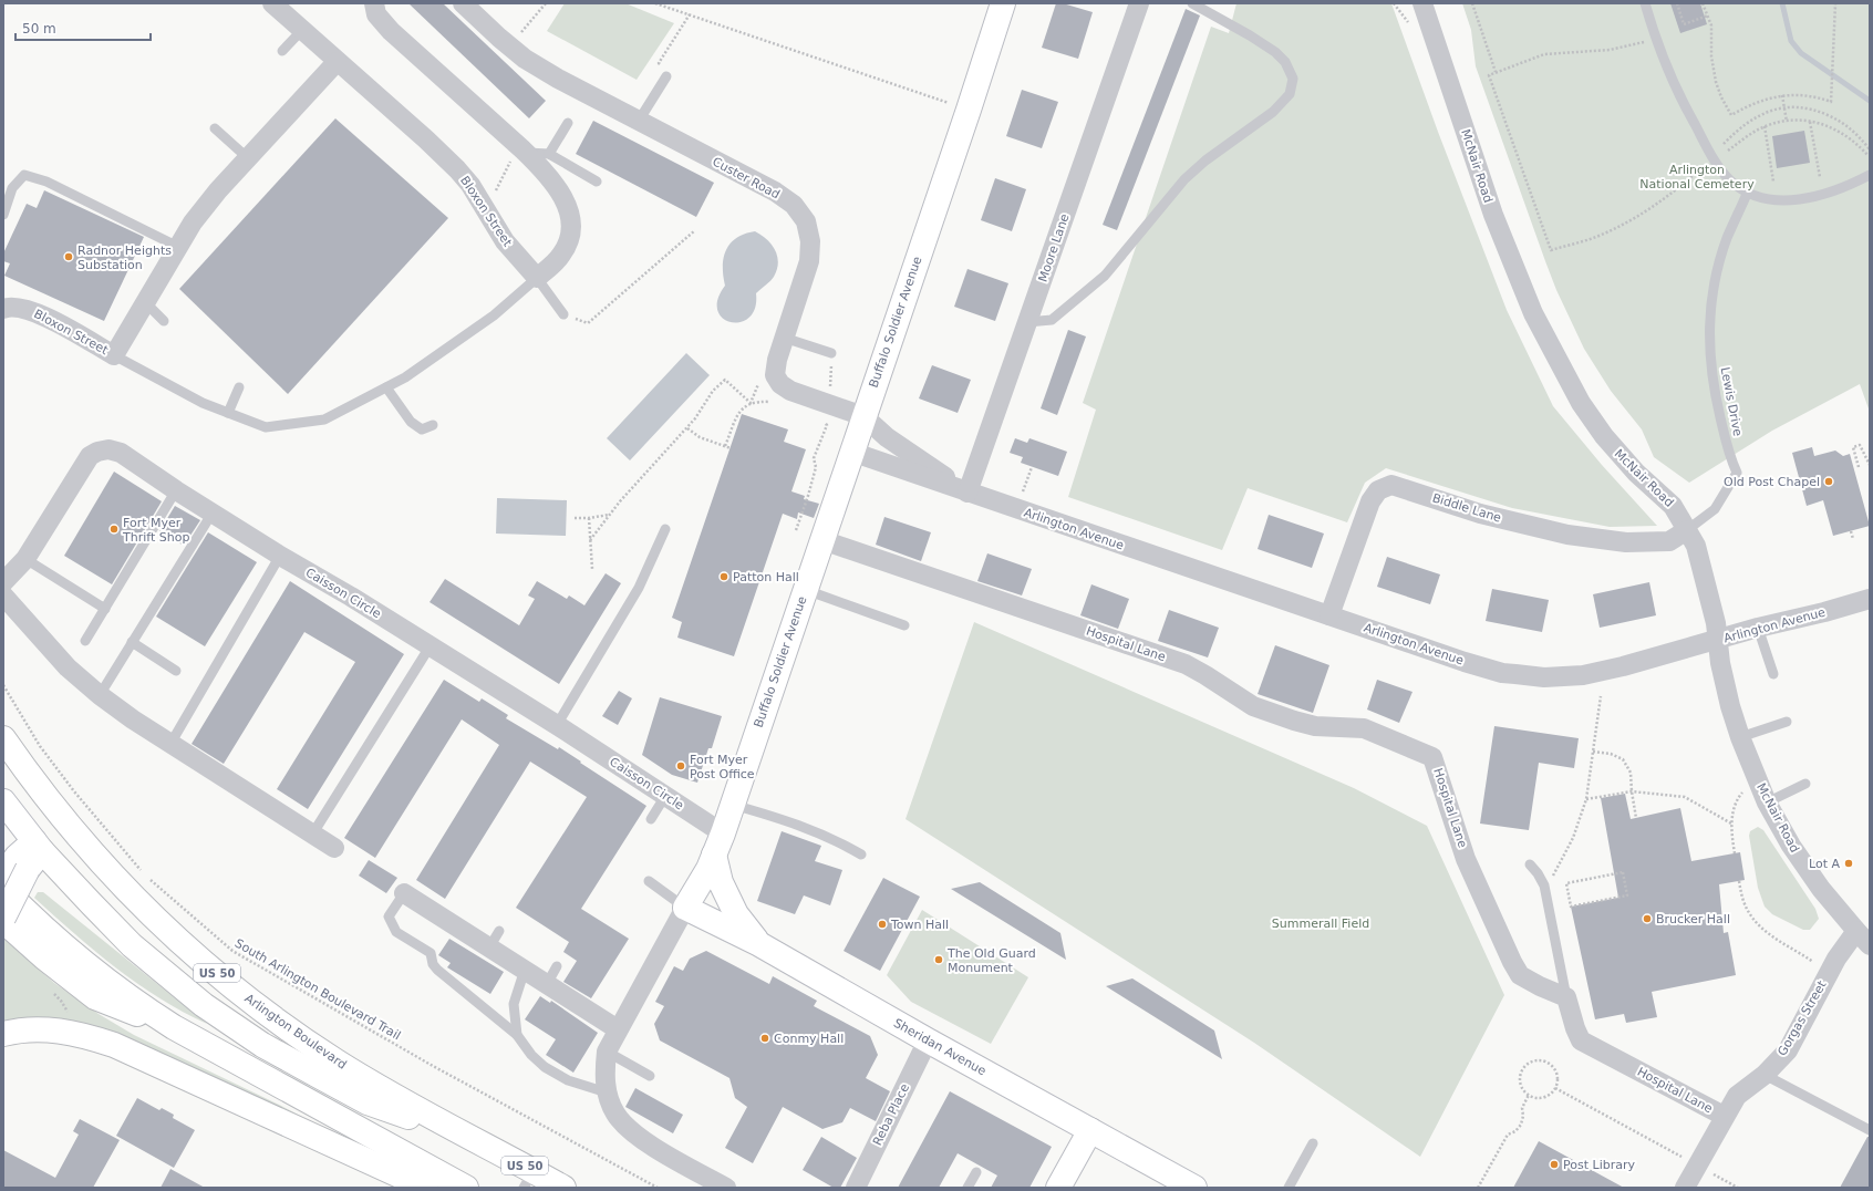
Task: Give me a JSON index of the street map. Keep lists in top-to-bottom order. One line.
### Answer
{"streets":{"main road":["Buffalo Soldier Avenue","US 50","Arlington Boulevard","Sheridan Avenue"],"street":["McNair Road","Custer Road","Bloxon Street","Moore Lane","Biddle Lane","Arlington Avenue","Caisson Circle","Hospital Lane","Gorgas Street","Reba Place"],"lane":["Lewis Drive"],"path":["South Arlington Boulevard Trail"]},"crossings":[["McNair Road","Lewis Drive"],["McNair Road","Biddle Lane"],["McNair Road","Arlington Avenue"],["McNair Road","Gorgas Street"],["Custer Road","Buffalo Soldier Avenue"],["Custer Road","Arlington Avenue"],["Moore Lane","Arlington Avenue"],["Buffalo Soldier Avenue","Arlington Avenue"],["Buffalo Soldier Avenue","Caisson Circle"],["Buffalo Soldier Avenue","Hospital Lane"],["Buffalo Soldier Avenue","Sheridan Avenue"],["Lewis Drive","Biddle Lane"],["Biddle Lane","Arlington Avenue"],["Hospital Lane","Gorgas Street"],["Sheridan Avenue","Reba Place"]],"parks":["Arlington National Cemetery","Summerall Field"],"places":["Radnor Heights Substation","Old Post Chapel","Fort Myer Thrift Shop","Patton Hall","Fort Myer Post Office","Lot A","Brucker Hall","Town Hall","The Old Guard Monument","Conmy Hall","Post Library"],"scale_bar":"50 m"}
